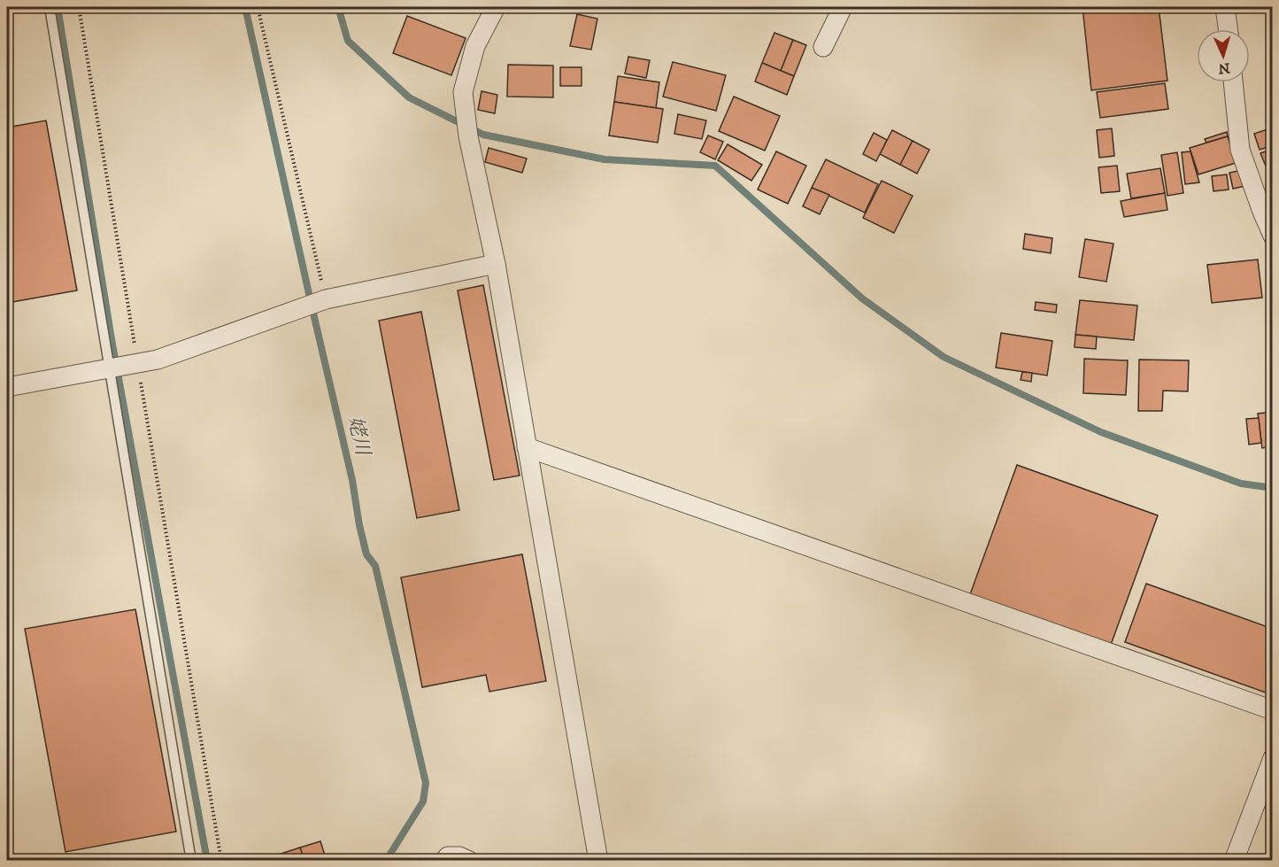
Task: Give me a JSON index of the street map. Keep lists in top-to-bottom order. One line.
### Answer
{"water":["姥川"],"north":"bottom"}
